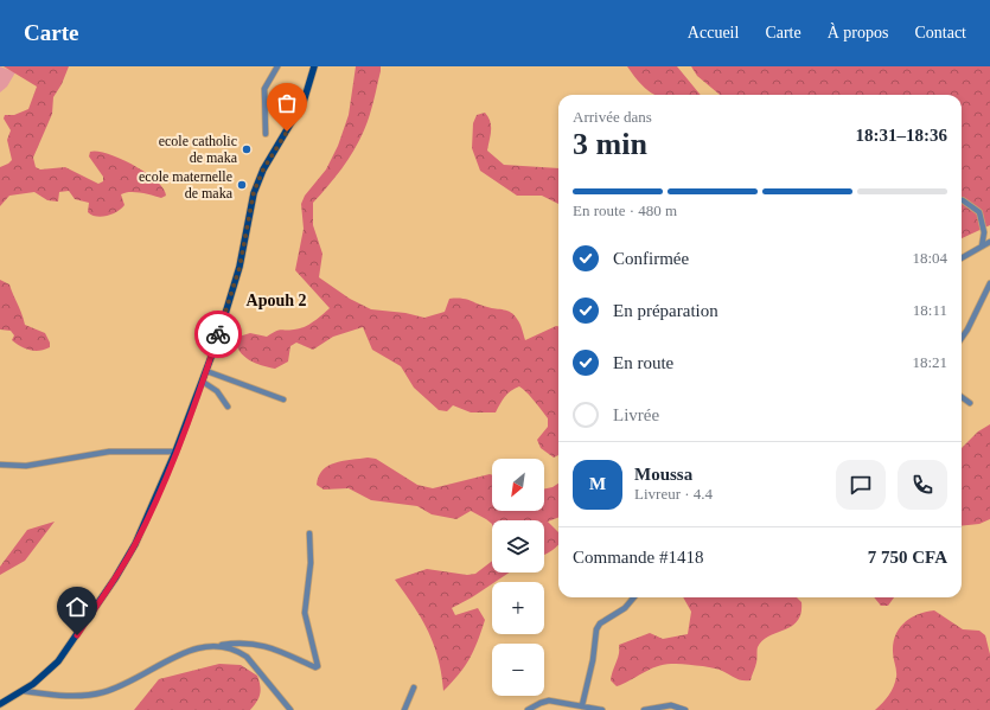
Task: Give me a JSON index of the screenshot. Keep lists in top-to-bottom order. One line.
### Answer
{"districts":["Apouh 2"],"places":["ecole catholic de maka","ecole maternelle de maka"],"north":"bottom left","page":{"header":"Carte","nav":["Accueil","Carte","À propos","Contact"],"heading":["3 min","Arrivée dans","18:31–18:36"],"panel":["Moussa","Livreur · 4.4","Commande #1418","7 750 CFA"],"bar":"En route · 480 m","list":[["Confirmée","18:04"],["En préparation","18:11"],["En route","18:21"],"Livrée"],"map_buttons":["+","−"],"round":"M"}}
